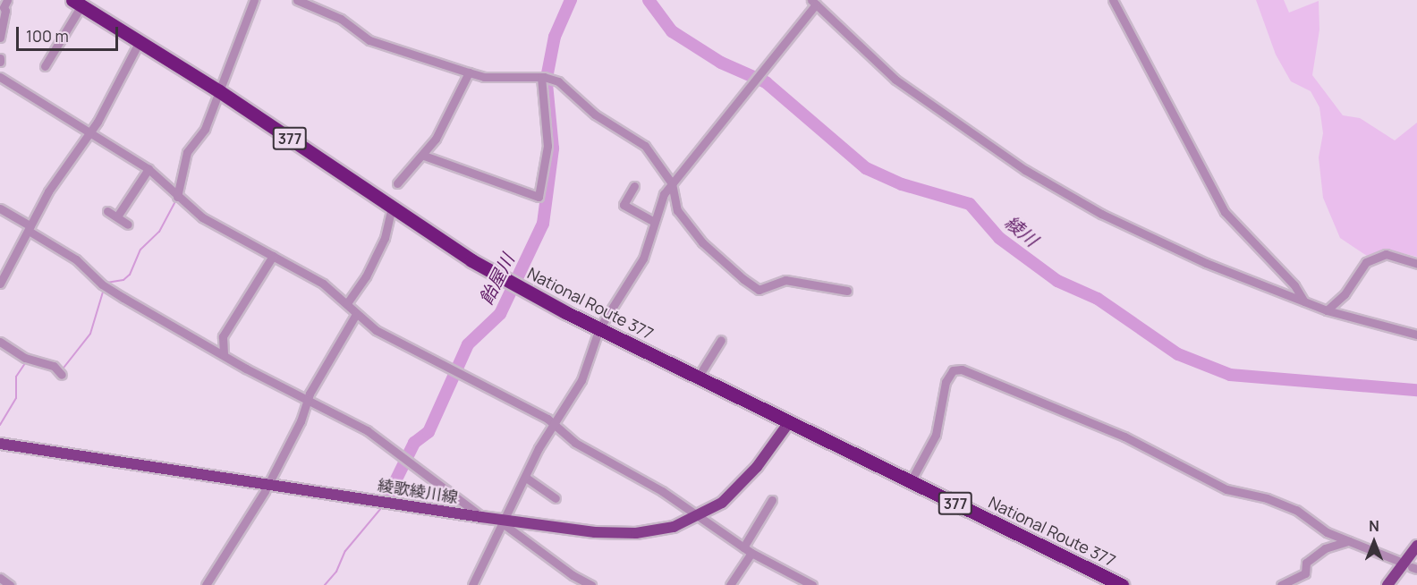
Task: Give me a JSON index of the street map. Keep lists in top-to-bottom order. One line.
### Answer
{"streets":{"highway":["377","National Route 377"],"main road":["綾歌綾川線"]},"crossings":[["National Route 377","綾歌綾川線"]],"water":["綾川","飴屋川"],"scale_bar":"100 m","north":"top"}
